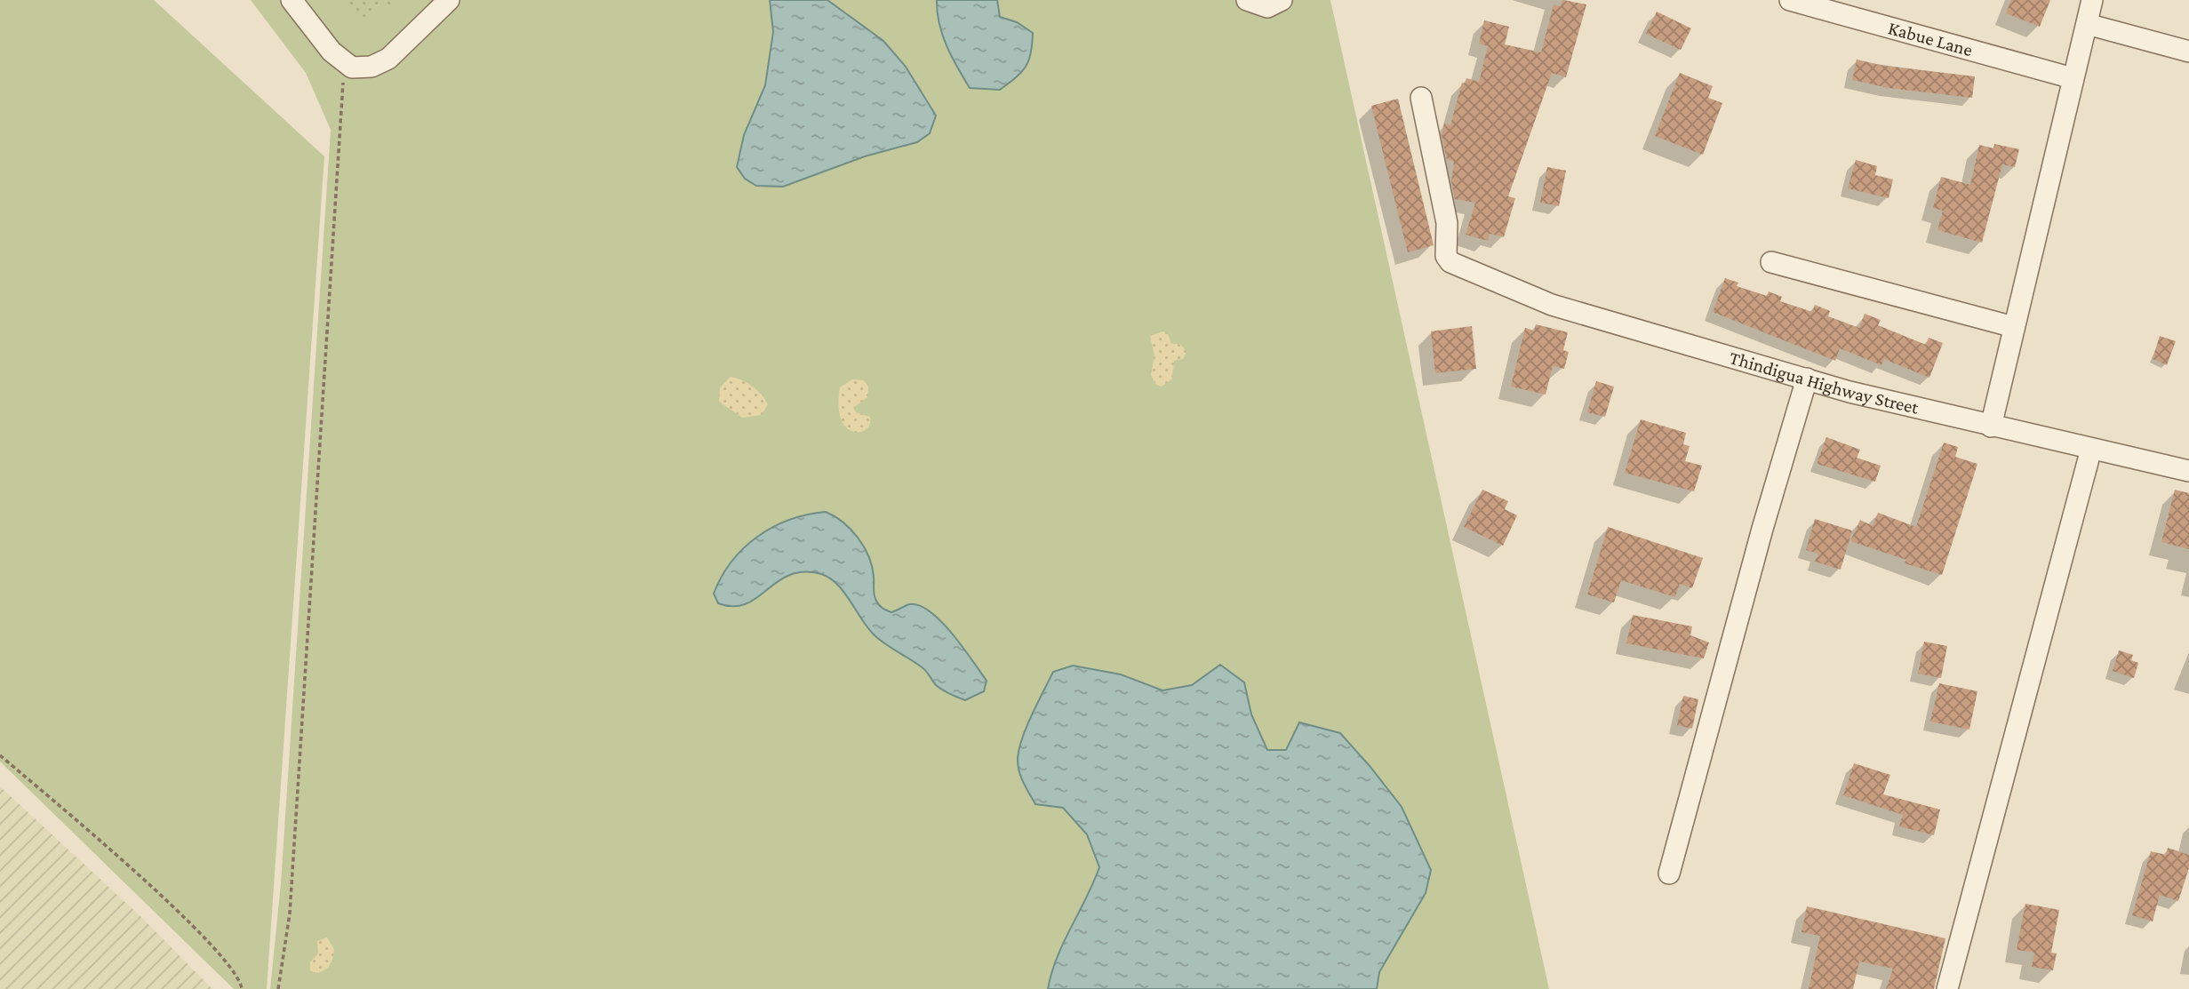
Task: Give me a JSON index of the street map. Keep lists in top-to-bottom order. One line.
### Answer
{"streets":{"street":["Kabue Lane","Thindigua Highway Street"]}}
